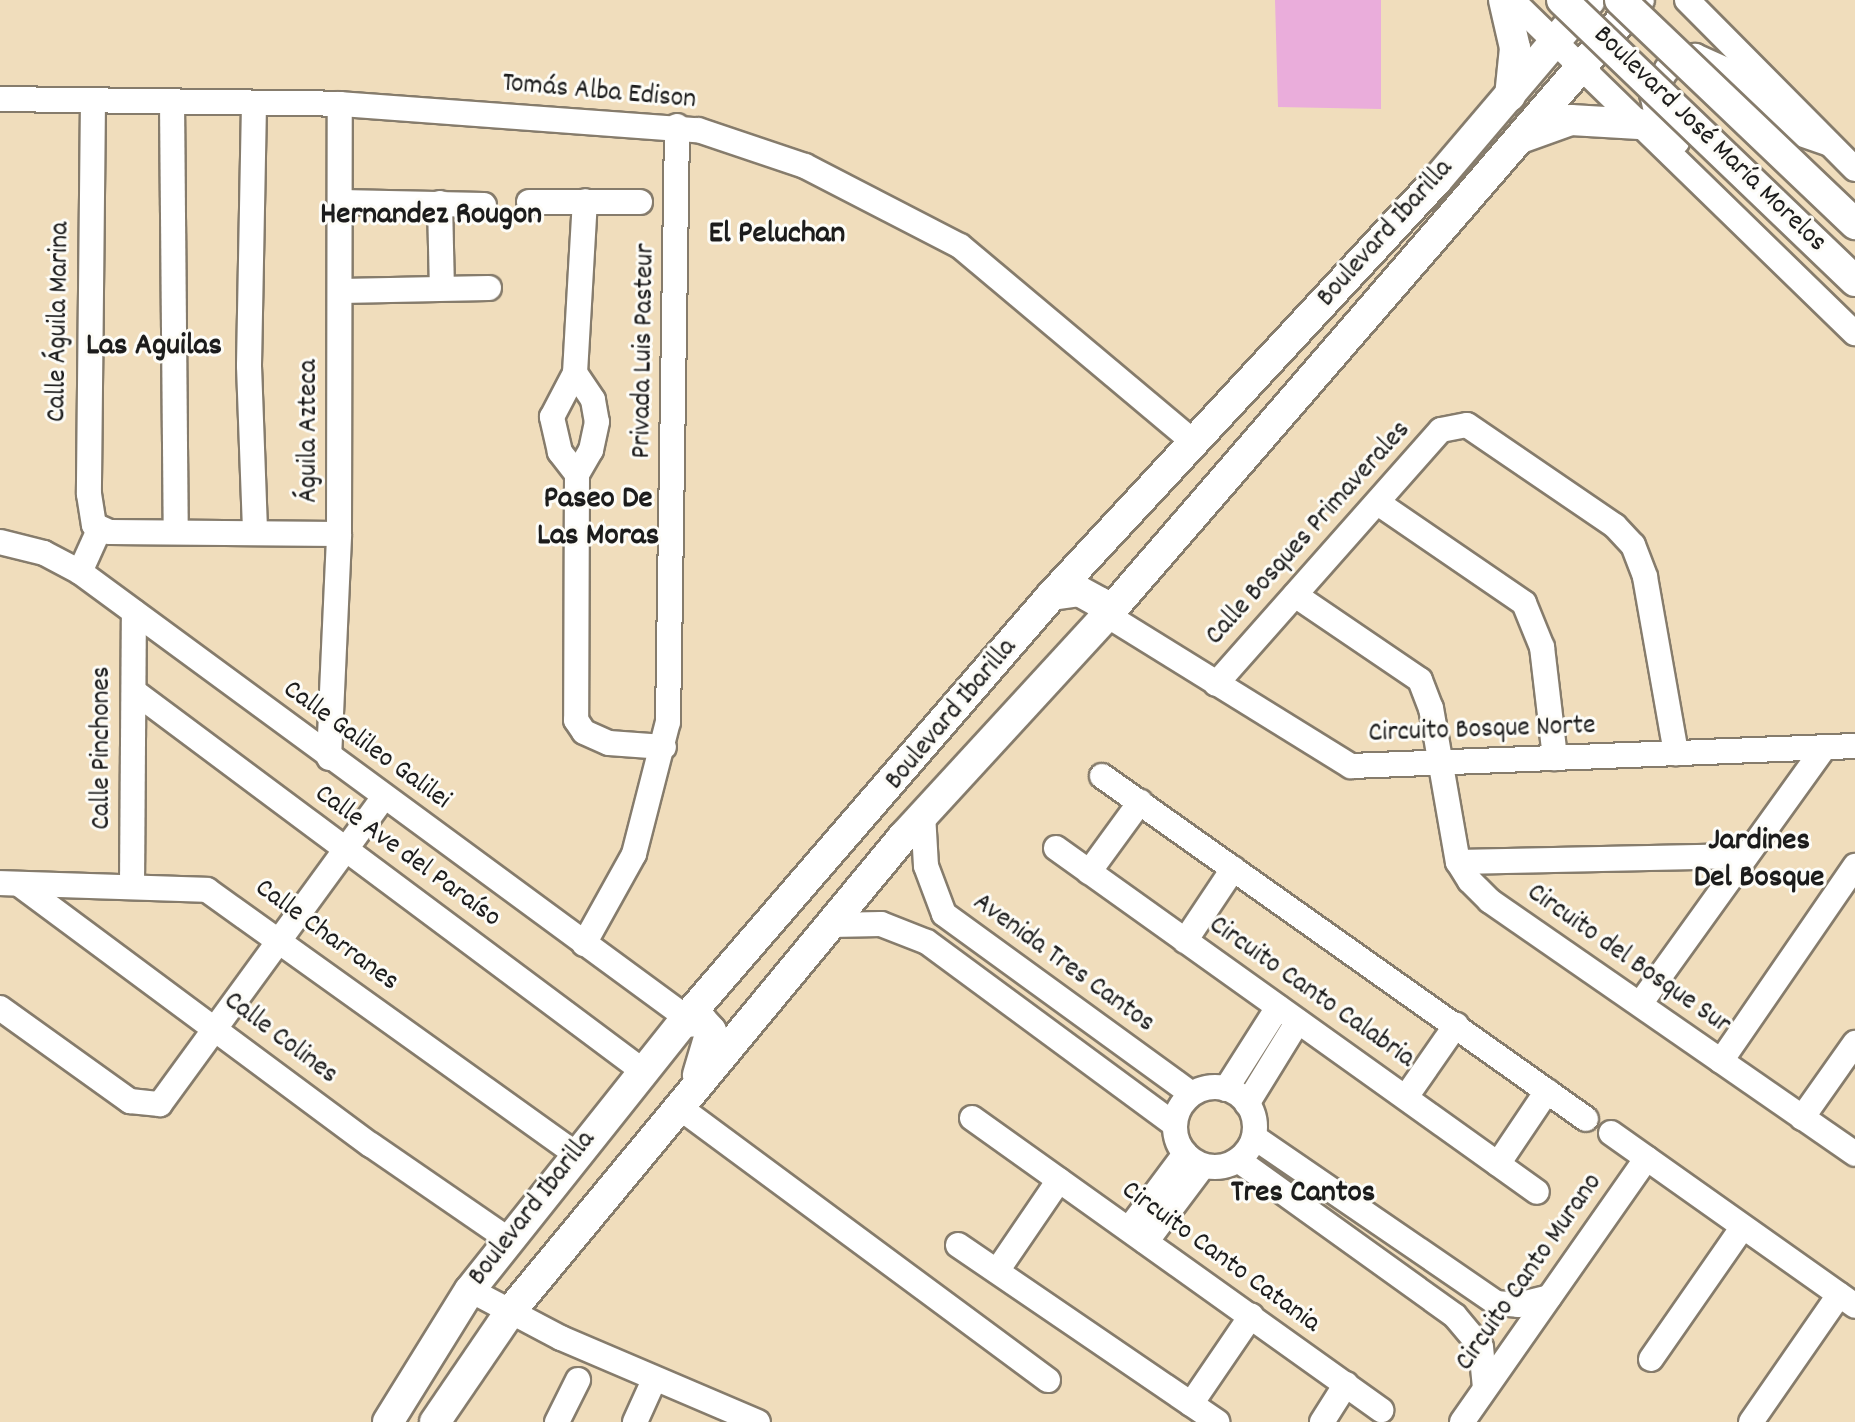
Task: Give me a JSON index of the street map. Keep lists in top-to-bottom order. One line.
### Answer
{"streets":{"main road":["Boulevard José María Morelos","Boulevard Ibarilla"],"street":["Tomás Alba Edison","Calle Águila Marina","Privada Luis Pasteur","Águila Azteca","Calle Bosques Primaverales","Circuito Bosque Norte","Calle Galileo Galilei","Calle Pinchones","Calle Ave del Paraíso","Calle Charranes","Circuito del Bosque Sur","Avenida Tres Cantos","Circuito Canto Calabria","Calle Colines","Circuito Canto Catania","Circuito Canto Murano"]},"crossings":[["Tomás Alba Edison","Boulevard Ibarilla"],["Tomás Alba Edison","Calle Águila Marina"],["Tomás Alba Edison","Privada Luis Pasteur"],["Tomás Alba Edison","Águila Azteca"],["Boulevard Ibarilla","Circuito Bosque Norte"],["Boulevard Ibarilla","Calle Galileo Galilei"],["Boulevard Ibarilla","Calle Ave del Paraíso"],["Boulevard Ibarilla","Calle Charranes"],["Boulevard Ibarilla","Avenida Tres Cantos"],["Boulevard Ibarilla","Calle Colines"],["Privada Luis Pasteur","Calle Galileo Galilei"],["Águila Azteca","Calle Galileo Galilei"],["Calle Bosques Primaverales","Circuito Bosque Norte"],["Calle Bosques Primaverales","Circuito del Bosque Sur"],["Circuito Bosque Norte","Circuito del Bosque Sur"],["Calle Galileo Galilei","Calle Pinchones"],["Calle Pinchones","Calle Ave del Paraíso"],["Calle Pinchones","Calle Charranes"],["Calle Charranes","Calle Colines"]],"districts":["Hernandez Rougon","El Peluchan","Las Aguilas","Paseo De Las Moras","Jardines Del Bosque","Tres Cantos"]}
